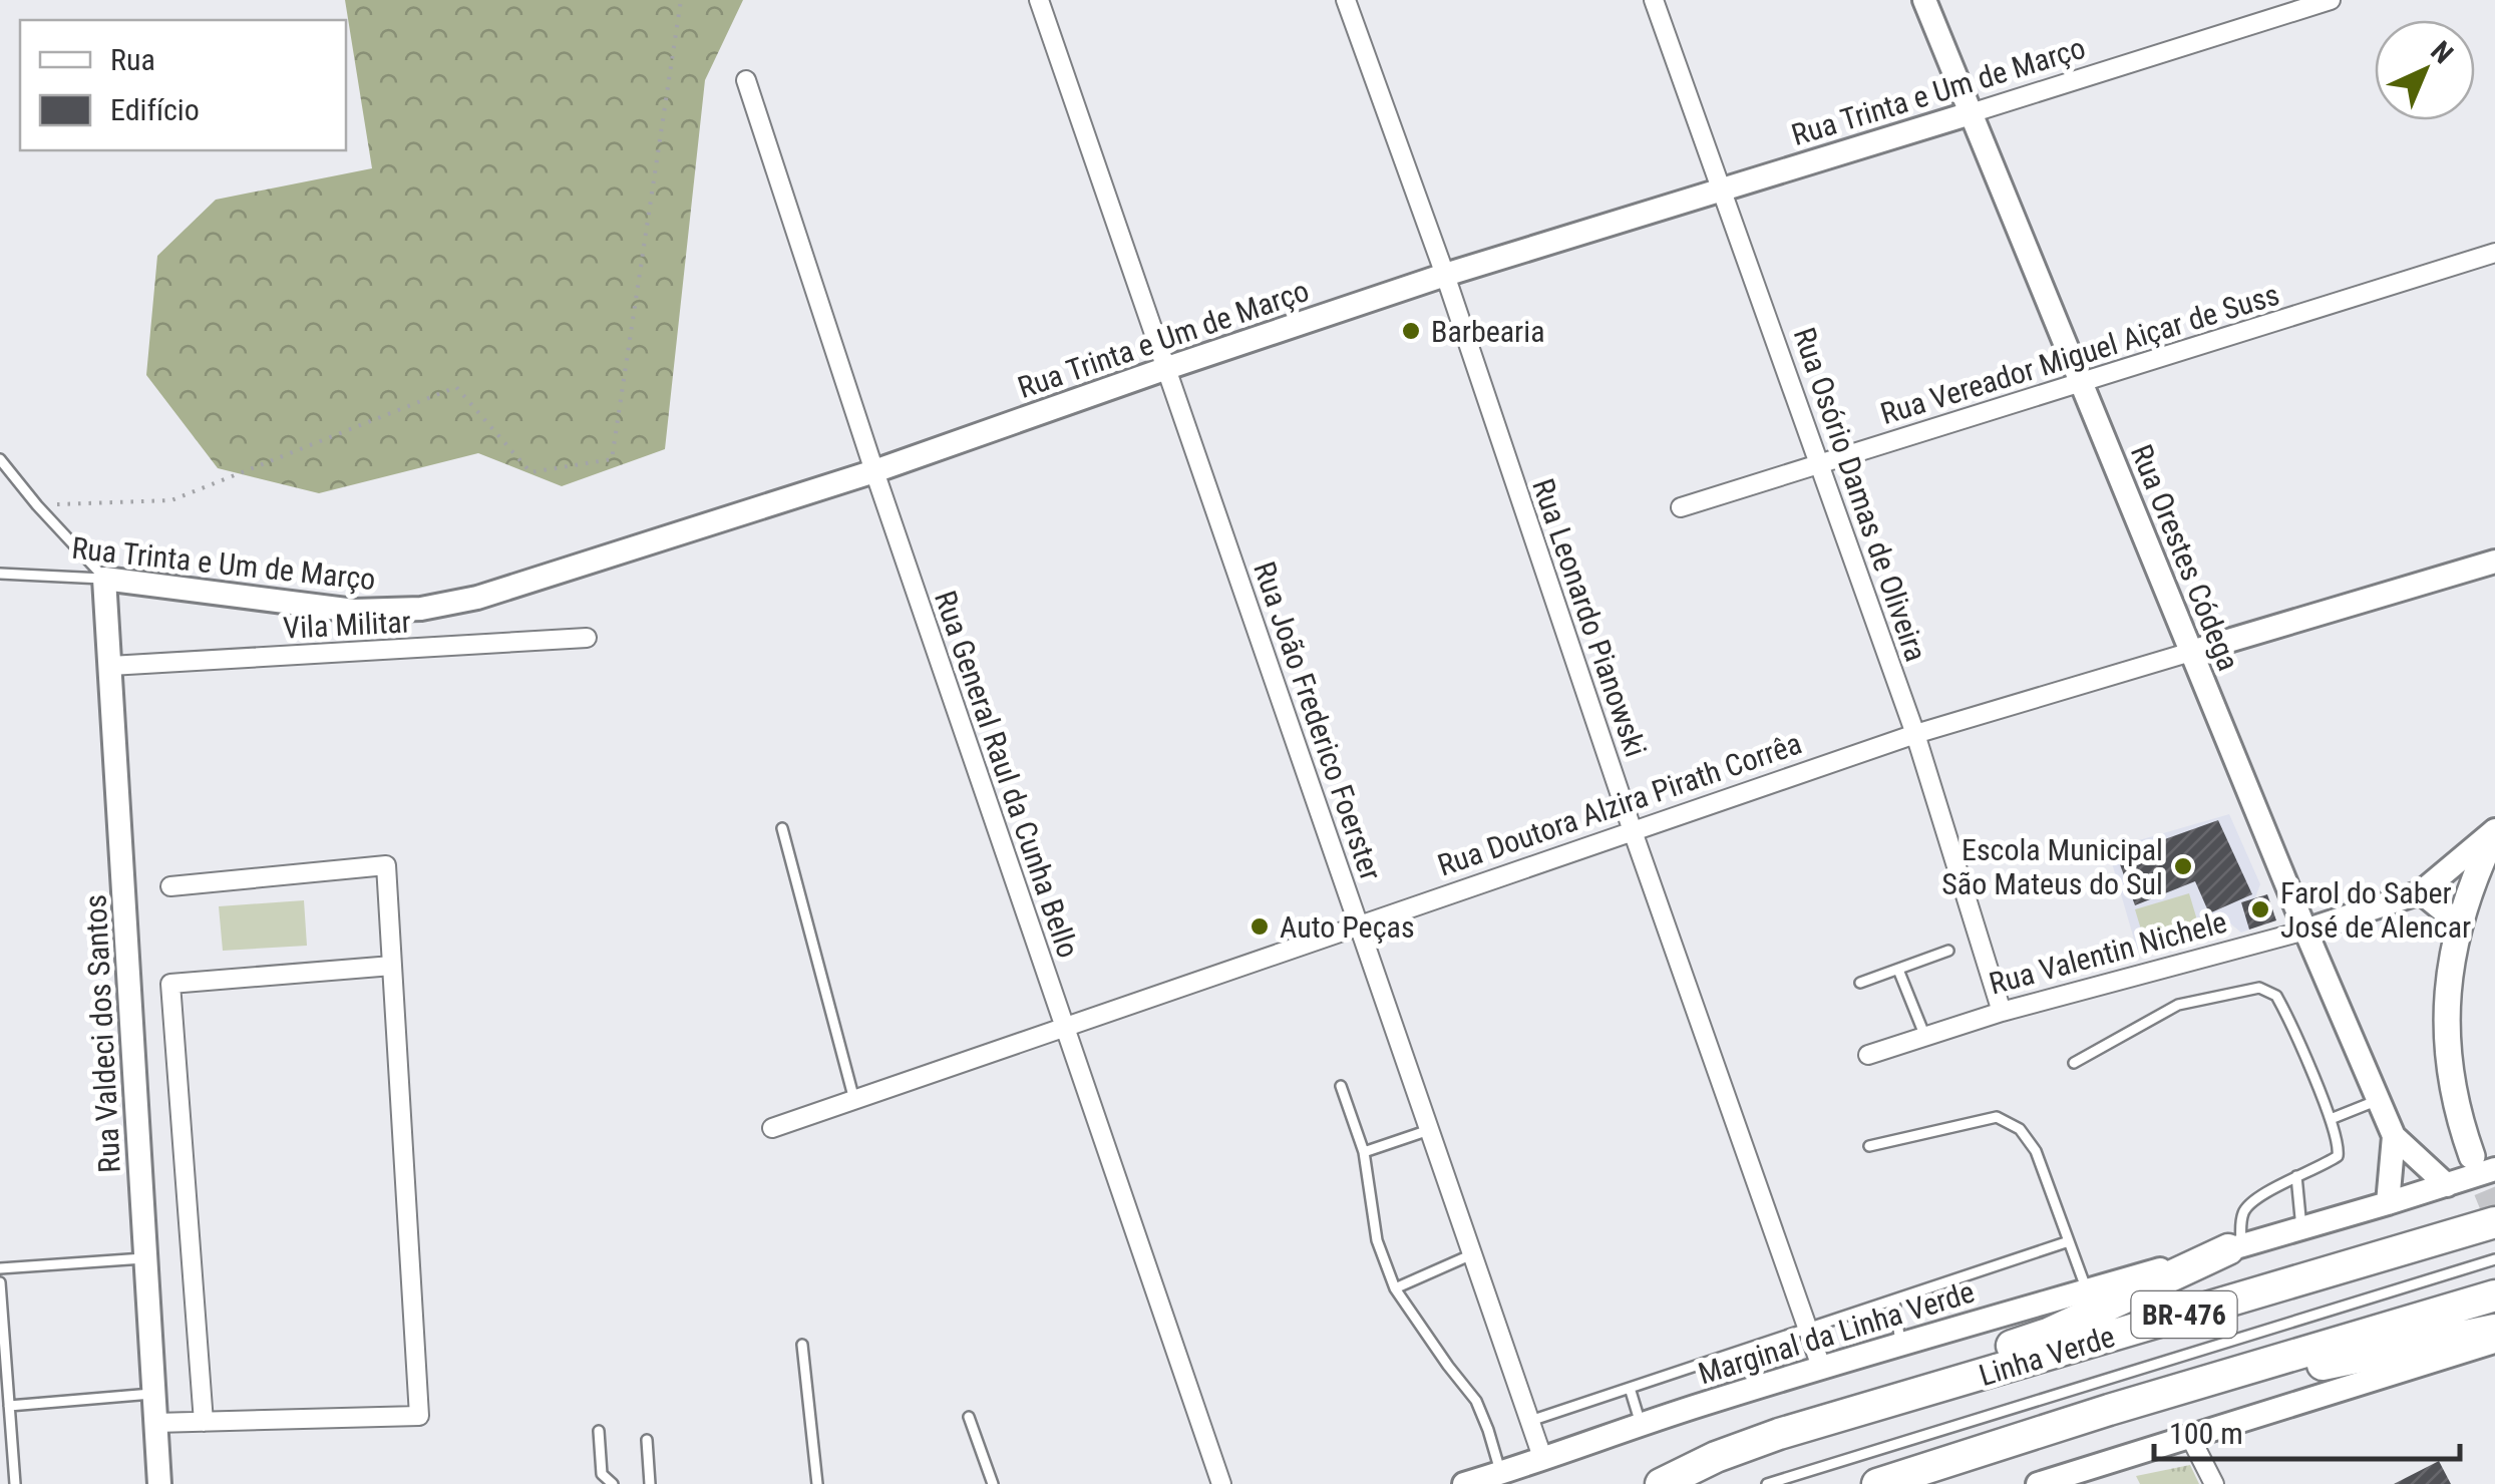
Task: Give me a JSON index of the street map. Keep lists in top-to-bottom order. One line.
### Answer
{"streets":{"highway":["BR-476","Linha Verde"],"main road":["Rua Trinta e Um de Março","Rua Orestes Códega","Rua Doutora Alzira Pirath Corrêa","Rua Valentin Nichele","Rua Valdeci dos Santos","Marginal da Linha Verde"],"street":["Rua Vereador Miguel Aiçar de Suss","Rua Osório Damas de Oliveira","Rua Leonardo Pianowski","Vila Militar","Rua João Frederico Foerster","Rua General Raul da Cunha Bello"]},"crossings":[["Rua Trinta e Um de Março","Rua Osório Damas de Oliveira"],["Rua Trinta e Um de Março","Rua Orestes Códega"],["Rua Trinta e Um de Março","Rua Leonardo Pianowski"],["Rua Trinta e Um de Março","Rua João Frederico Foerster"],["Rua Trinta e Um de Março","Rua General Raul da Cunha Bello"],["Rua Trinta e Um de Março","Rua Valdeci dos Santos"],["Rua Vereador Miguel Aiçar de Suss","Rua Osório Damas de Oliveira"],["Rua Vereador Miguel Aiçar de Suss","Rua Orestes Códega"],["Rua Osório Damas de Oliveira","Rua Doutora Alzira Pirath Corrêa"],["Rua Osório Damas de Oliveira","Rua Valentin Nichele"],["Rua Orestes Códega","Rua Doutora Alzira Pirath Corrêa"],["Rua Orestes Códega","Rua Valentin Nichele"],["Rua Orestes Códega","Marginal da Linha Verde"],["Rua Leonardo Pianowski","Rua Doutora Alzira Pirath Corrêa"],["Rua Leonardo Pianowski","Marginal da Linha Verde"],["Vila Militar","Rua Valdeci dos Santos"],["Rua João Frederico Foerster","Rua Doutora Alzira Pirath Corrêa"],["Rua João Frederico Foerster","Marginal da Linha Verde"],["Rua General Raul da Cunha Bello","Rua Doutora Alzira Pirath Corrêa"]],"places":["Barbearia","Escola Municipal São Mateus do Sul","Farol do Saber José de Alencar","Auto Peças"],"legend":["Rua","Edifício"],"scale_bar":"100 m","north":"top right"}
